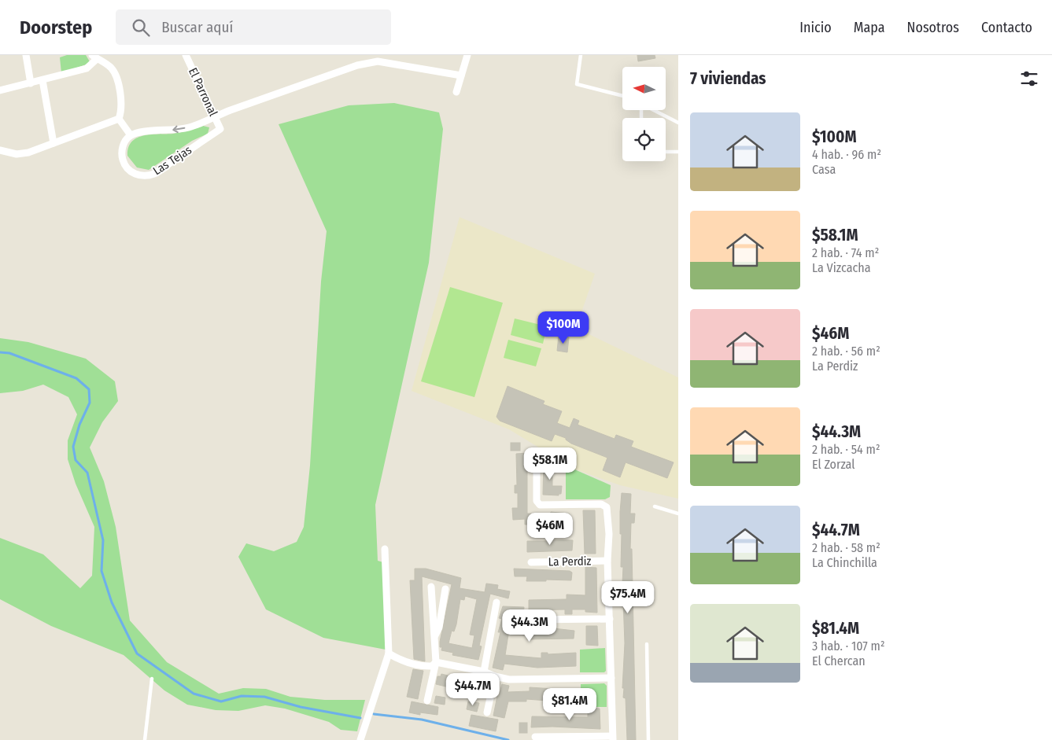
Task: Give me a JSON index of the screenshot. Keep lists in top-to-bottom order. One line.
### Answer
{"streets":{"street":["El Parronal","Las Tejas","La Perdiz"]},"crossings":[["El Parronal","Las Tejas"]],"north":"left","page":{"header":"Doorstep","search":"Buscar aquí","nav":["Inicio","Mapa","Nosotros","Contacto"],"heading":"7 viviendas","list":[{"name":"$100M","note":"4 hab. · 96 m² · Casa"},{"name":"$58.1M","note":"2 hab. · 74 m² · La Vizcacha"},{"name":"$46M","note":"2 hab. · 56 m² · La Perdiz"},{"name":"$44.3M","note":"2 hab. · 54 m² · El Zorzal"},{"name":"$44.7M","note":"2 hab. · 58 m² · La Chinchilla"},{"name":"$81.4M","note":"3 hab. · 107 m² · El Chercan"}],"price":["$100M","$58.1M","$46M","$75.4M","$44.3M","$44.7M","$81.4M"]}}
